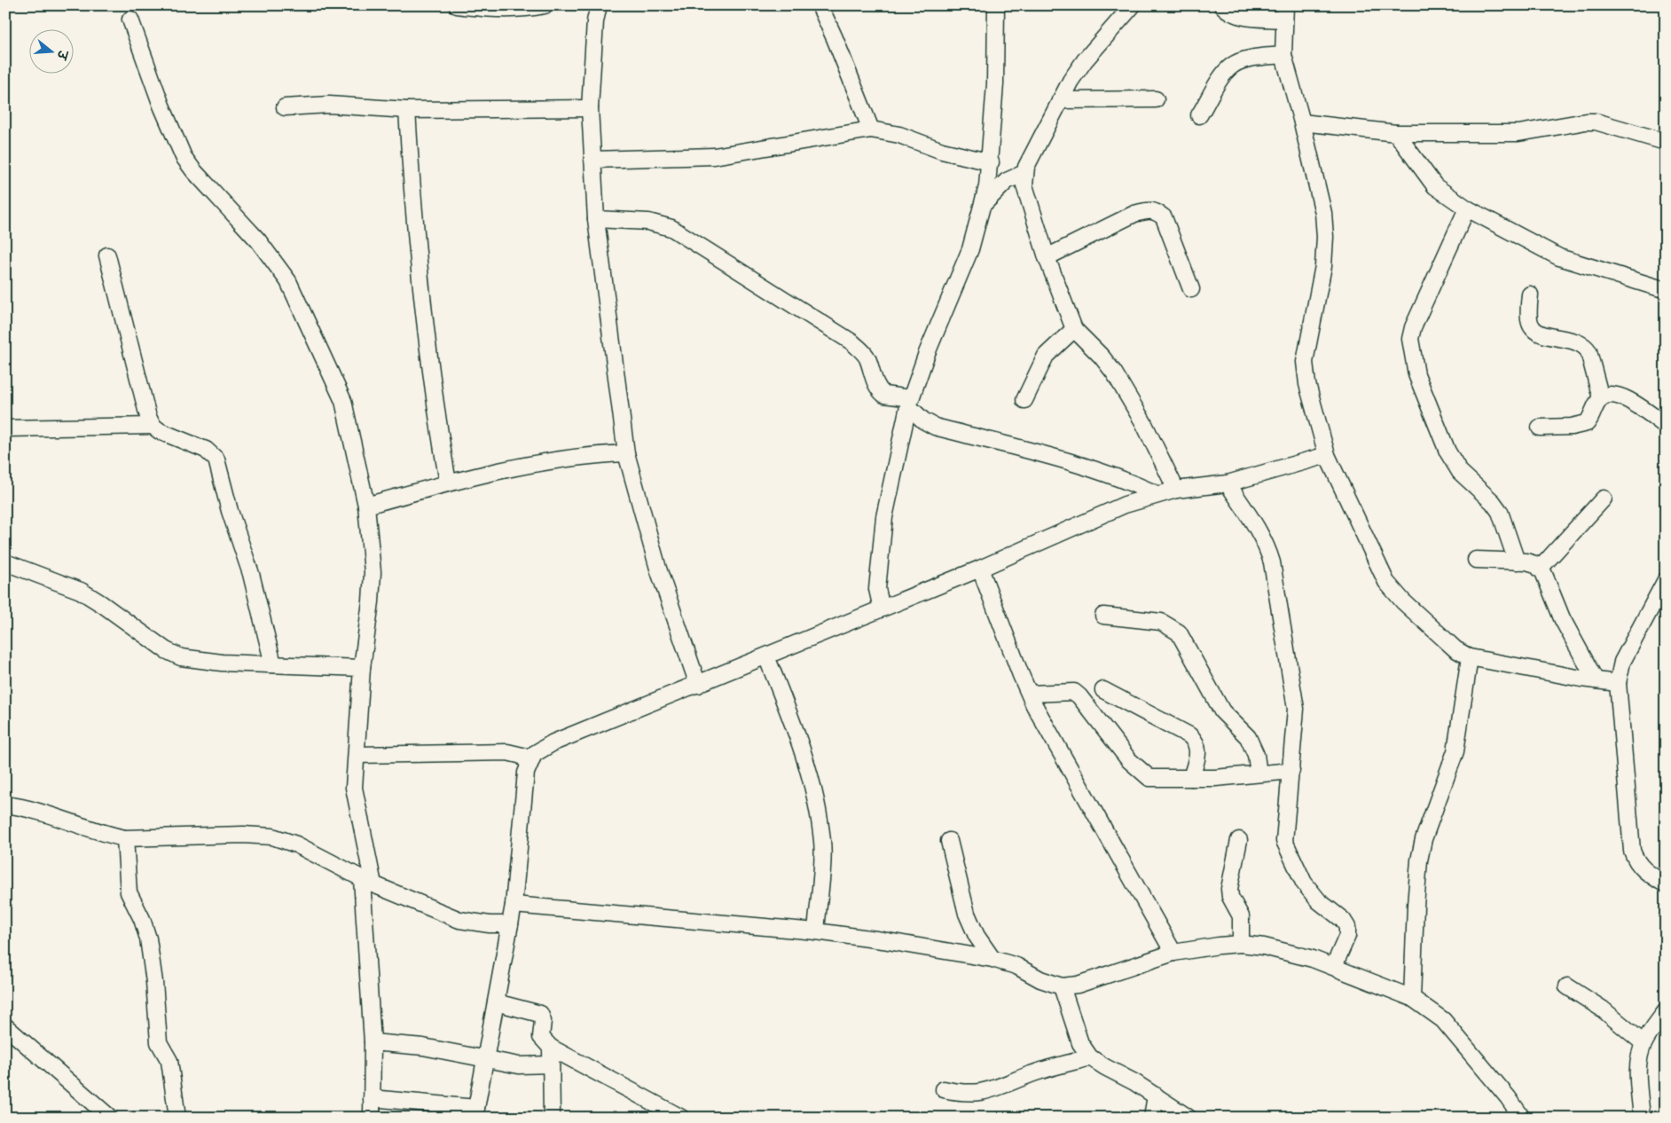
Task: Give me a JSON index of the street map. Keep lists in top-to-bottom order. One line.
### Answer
{"north":"right"}
